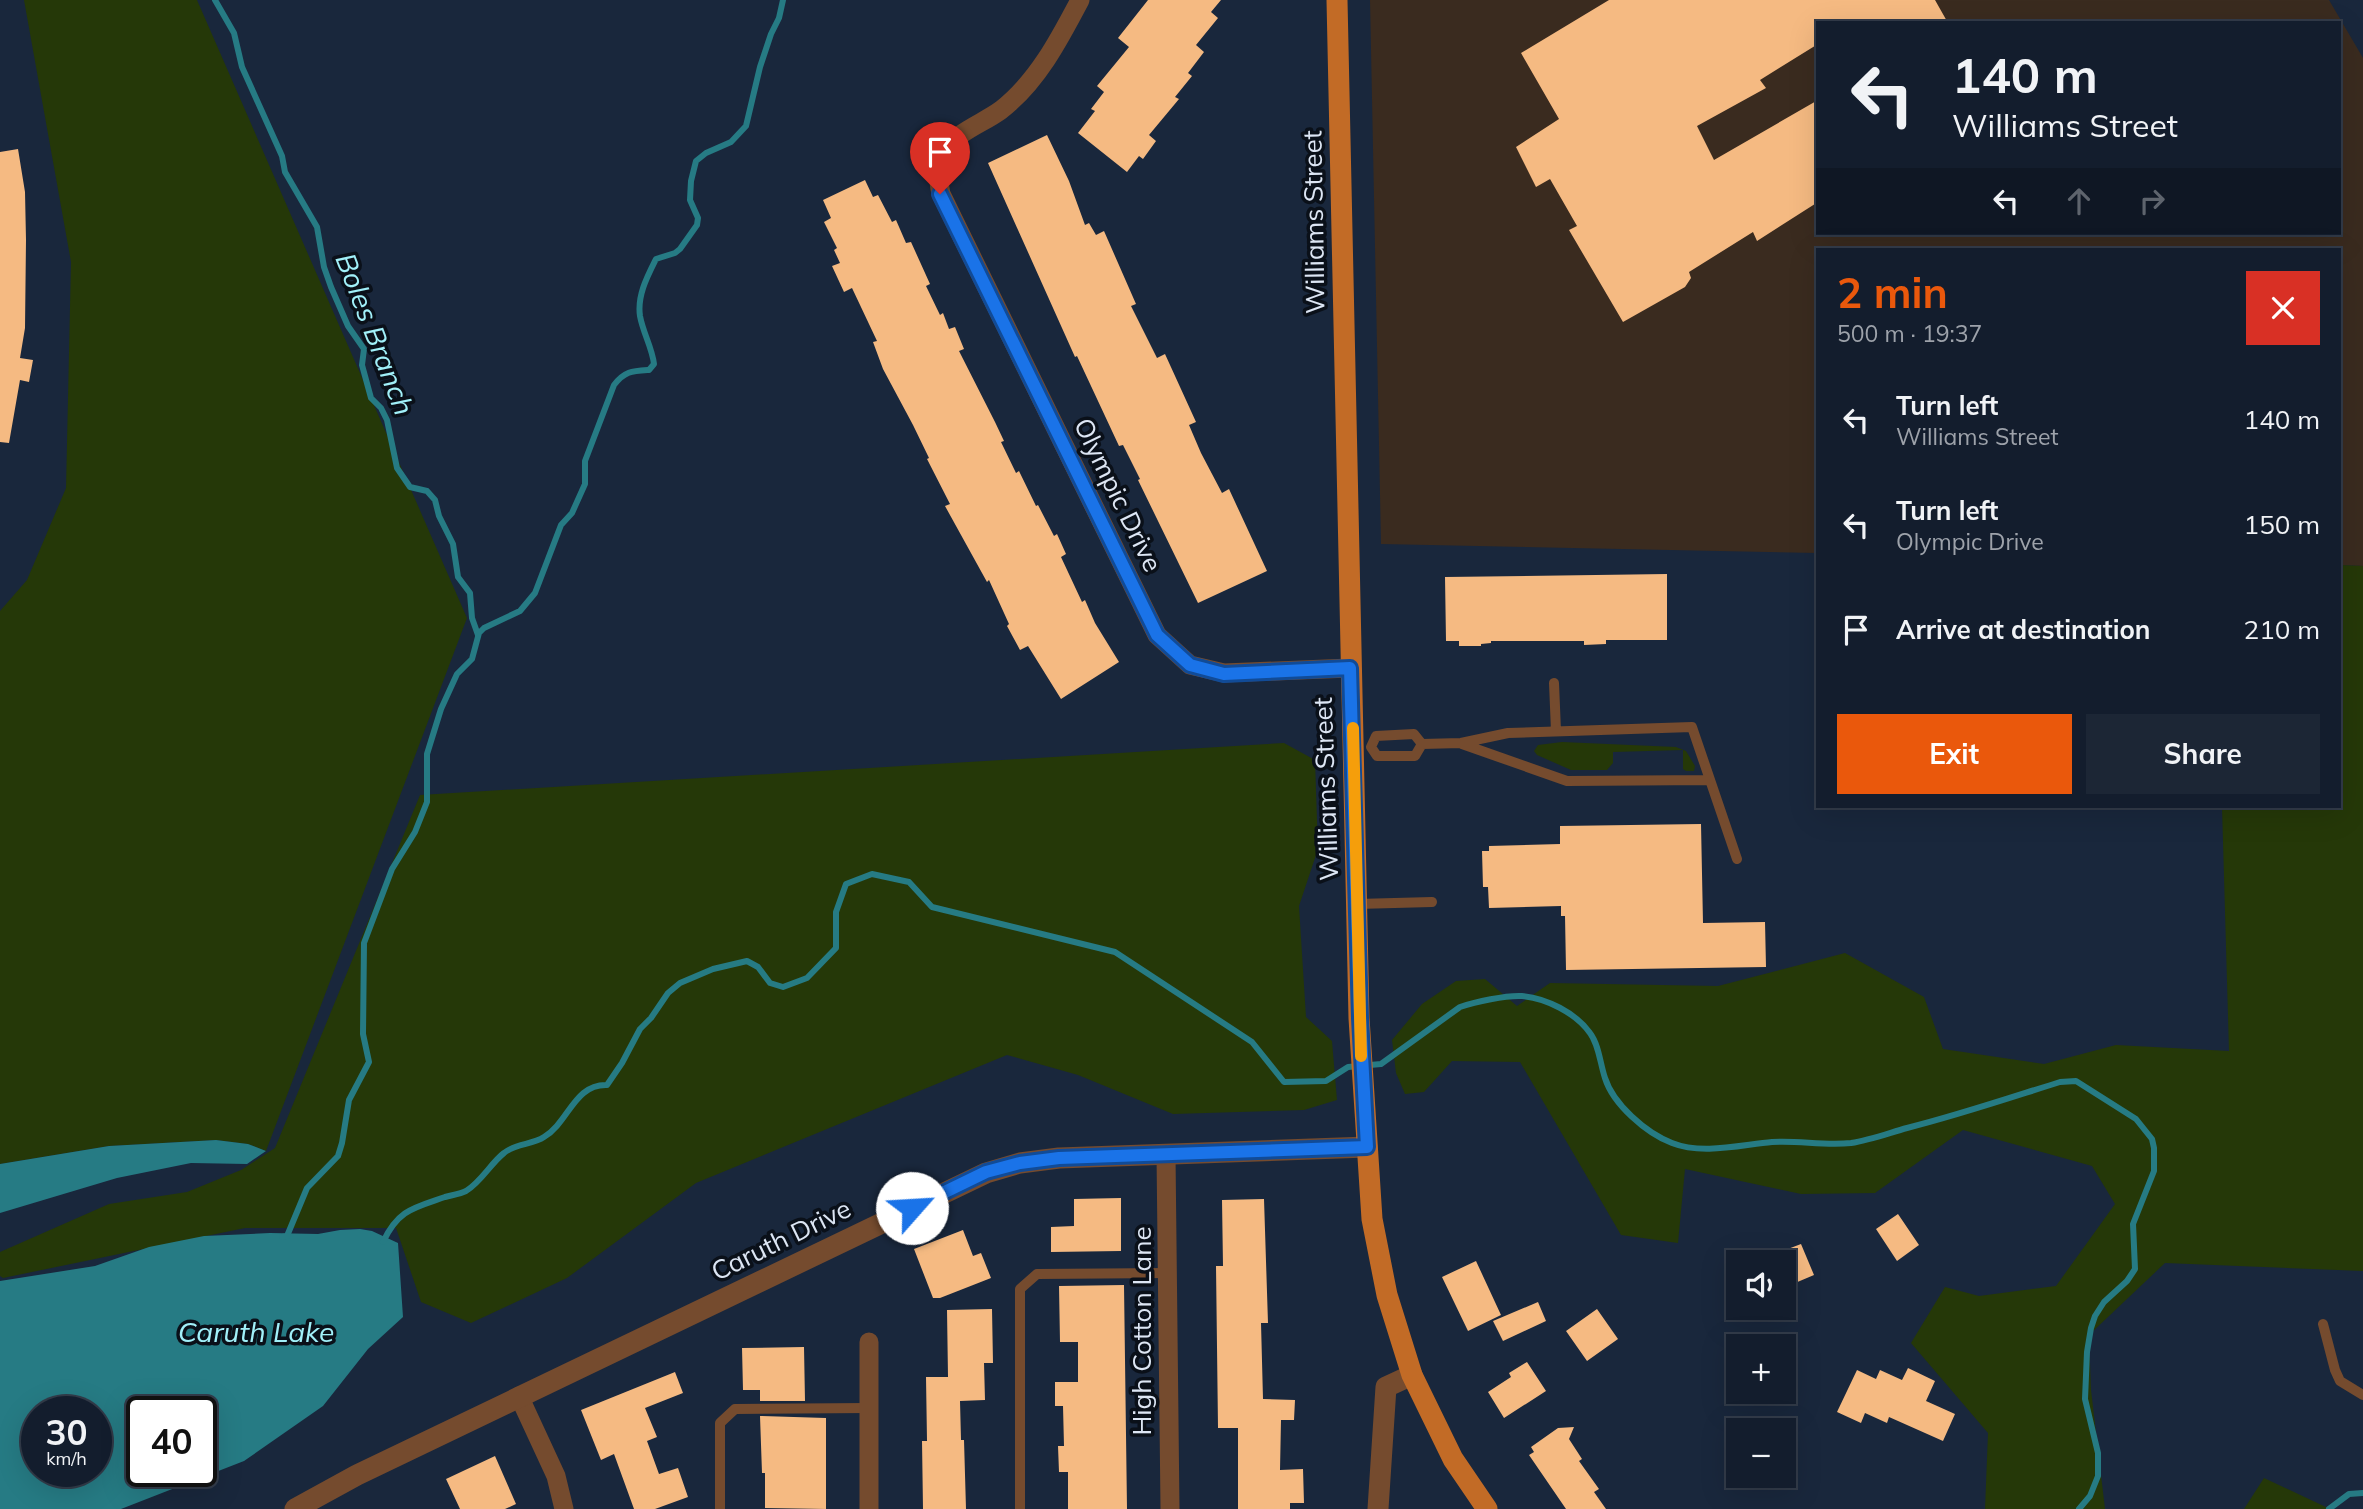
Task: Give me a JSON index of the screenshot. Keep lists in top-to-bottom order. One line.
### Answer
{"streets":{"main road":["Williams Street"],"street":["Olympic Drive","Caruth Drive","High Cotton Lane"]},"crossings":[["Williams Street","Olympic Drive"],["Williams Street","Caruth Drive"],["Caruth Drive","High Cotton Lane"]],"water":["Boles Branch","Caruth Lake"],"page":{"turn":["140 m","Williams Street"],"heading":["2 min","500 m · 19:37"],"list":[{"name":"Turn left","note":"Williams Street","value":"140 m"},{"name":"Turn left","note":"Olympic Drive","value":"150 m"},{"name":"Arrive at destination","value":"210 m"}],"buttons":["Exit","Share"],"map_buttons":["+","−"],"speed":"30 km/h","limit":"40"}}
